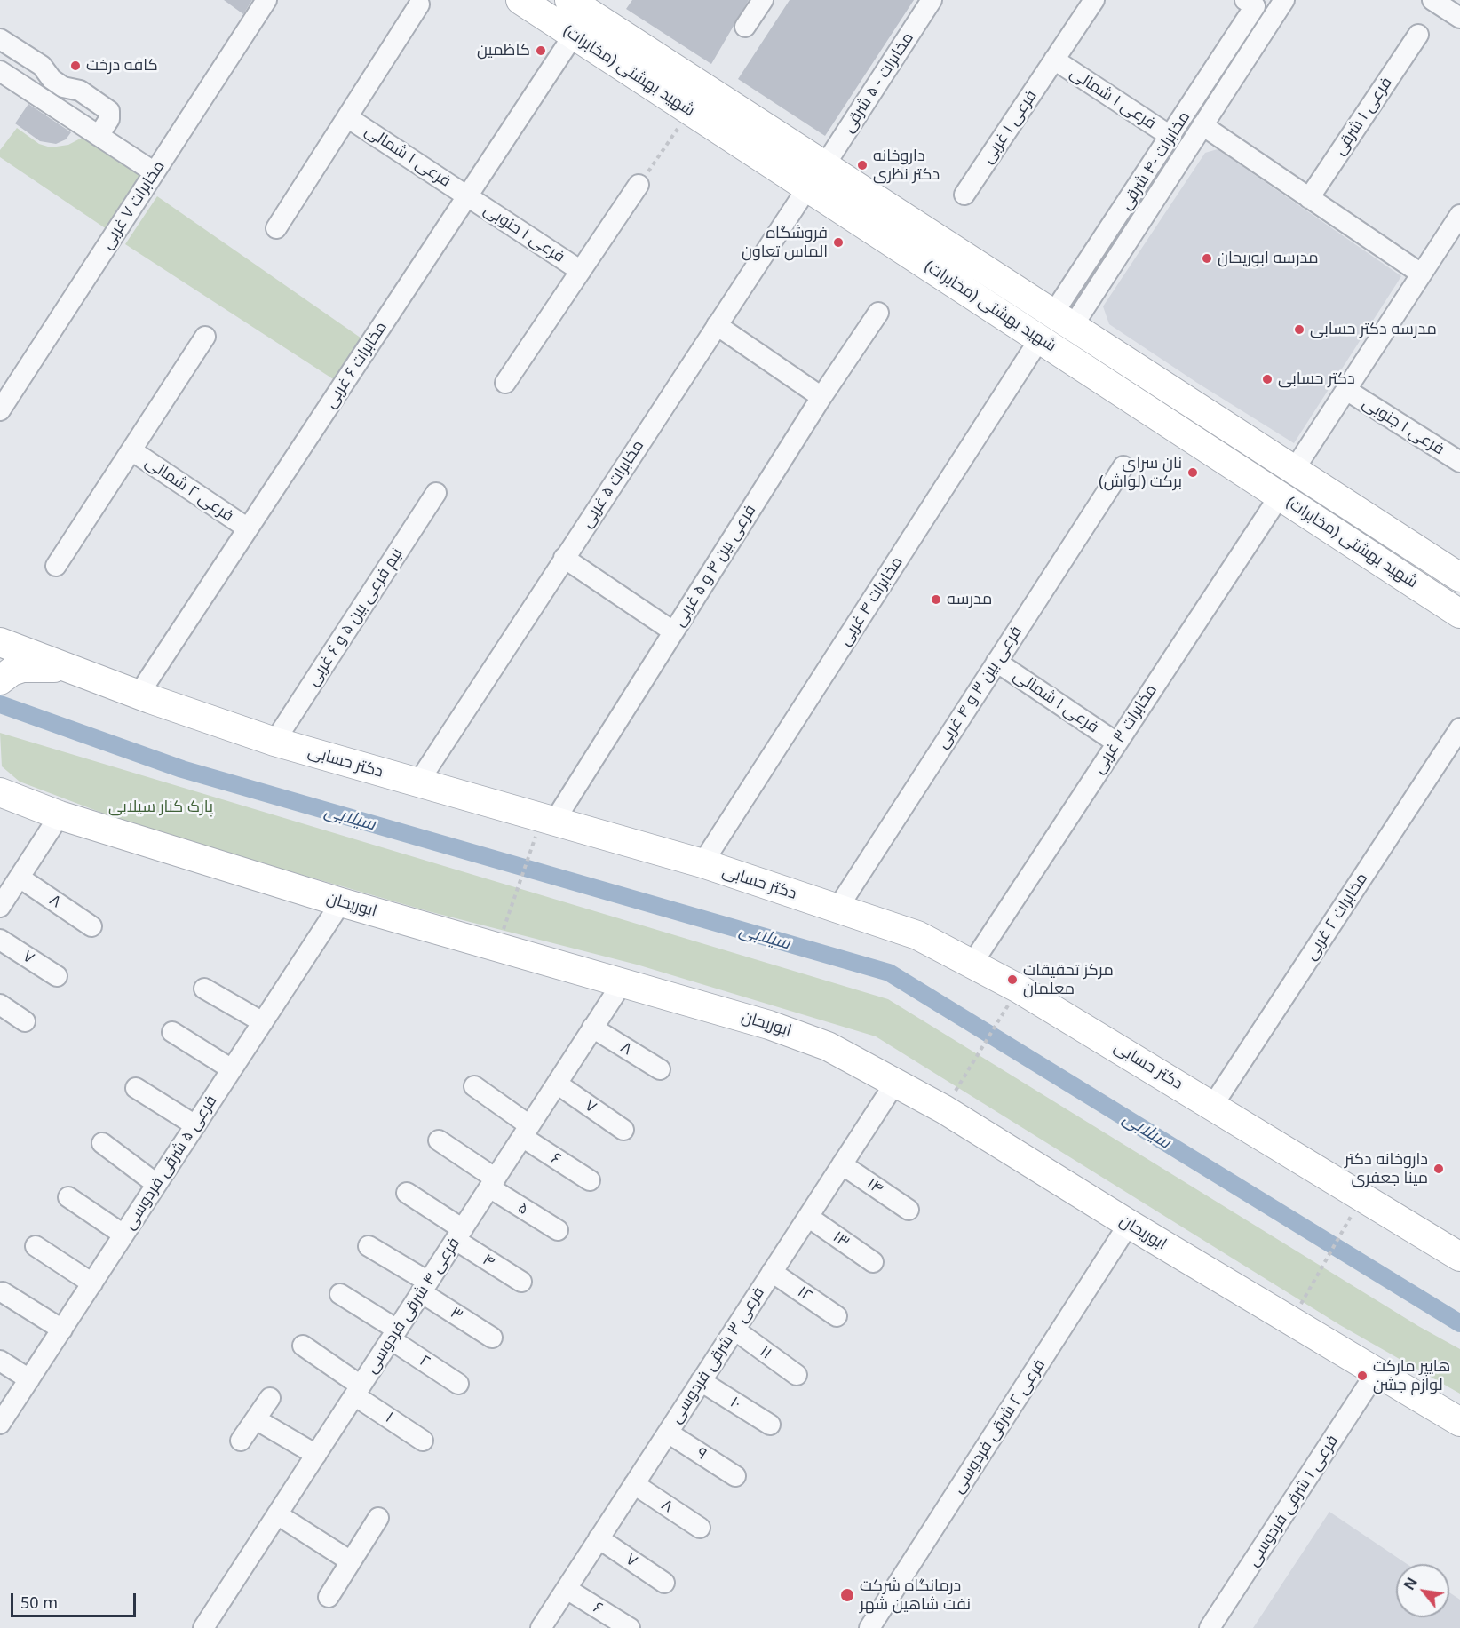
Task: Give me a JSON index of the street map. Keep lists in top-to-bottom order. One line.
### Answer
{"streets":{"main road":["شهید بهشتی (مخابرات)","دکتر حسابی","ابوریحان"],"street":["مخابرات - ۵ شرقی","فرعی ۱ شمالی","فرعی ۱ شرقی","فرعی ۱ غربی","مخابرات -۴ شرقی","مخابرات ۷ غربی","فرعی ۱ جنوبی","مخابرات ۶ غربی","مخابرات ۵ غربی","فرعی ۲ شمالی","فرعی بین ۴ و ۵ غربی","مخابرات ۴ غربی","نیم فرعی بین ۵ و ۶ غربی","فرعی بین ۳ و ۴ غربی","مخابرات ۳ غربی","۸","مخابرات ۲ غربی","۷","۶","فرعی ۵ شرقی فردوسی","۱۴","۵","۱۳","۴","۱۲","فرعی ۴ شرقی فردوسی","۳","۱۱","فرعی ۳ شرقی فردوسی","۲","۱۰","۱","فرعی ۲ شرقی فردوسی","۹","فرعی ۱ شرقی فردوسی"]},"crossings":[["شهید بهشتی (مخابرات)","مخابرات - ۵ شرقی"],["شهید بهشتی (مخابرات)","مخابرات -۴ شرقی"],["شهید بهشتی (مخابرات)","مخابرات ۶ غربی"],["شهید بهشتی (مخابرات)","مخابرات ۵ غربی"],["شهید بهشتی (مخابرات)","مخابرات ۴ غربی"],["شهید بهشتی (مخابرات)","مخابرات ۳ غربی"],["مخابرات - ۵ شرقی","مخابرات ۵ غربی"],["فرعی ۱ شمالی","فرعی ۱ غربی"],["فرعی ۱ شمالی","مخابرات -۴ شرقی"],["فرعی ۱ شمالی","فرعی ۱ جنوبی"],["فرعی ۱ شمالی","مخابرات ۶ غربی"],["فرعی ۱ شمالی","فرعی بین ۳ و ۴ غربی"],["فرعی ۱ شمالی","مخابرات ۳ غربی"],["فرعی ۱ جنوبی","مخابرات ۶ غربی"],["مخابرات ۶ غربی","فرعی ۲ شمالی"],["مخابرات ۶ غربی","دکتر حسابی"],["مخابرات ۵ غربی","دکتر حسابی"],["فرعی بین ۴ و ۵ غربی","دکتر حسابی"],["مخابرات ۴ غربی","دکتر حسابی"],["نیم فرعی بین ۵ و ۶ غربی","دکتر حسابی"],["فرعی بین ۳ و ۴ غربی","دکتر حسابی"],["مخابرات ۳ غربی","دکتر حسابی"],["دکتر حسابی","مخابرات ۲ غربی"],["۸","فرعی ۴ شرقی فردوسی"],["۸","فرعی ۳ شرقی فردوسی"],["ابوریحان","فرعی ۵ شرقی فردوسی"],["ابوریحان","فرعی ۴ شرقی فردوسی"],["ابوریحان","فرعی ۳ شرقی فردوسی"],["ابوریحان","فرعی ۲ شرقی فردوسی"],["ابوریحان","فرعی ۱ شرقی فردوسی"],["۷","فرعی ۴ شرقی فردوسی"],["۷","فرعی ۳ شرقی فردوسی"],["۶","فرعی ۴ شرقی فردوسی"],["۶","فرعی ۳ شرقی فردوسی"],["۱۴","فرعی ۳ شرقی فردوسی"],["۵","فرعی ۴ شرقی فردوسی"],["۱۳","فرعی ۳ شرقی فردوسی"],["۴","فرعی ۴ شرقی فردوسی"],["۱۲","فرعی ۳ شرقی فردوسی"],["فرعی ۴ شرقی فردوسی","۳"],["فرعی ۴ شرقی فردوسی","۲"],["فرعی ۴ شرقی فردوسی","۱"],["۱۱","فرعی ۳ شرقی فردوسی"],["فرعی ۳ شرقی فردوسی","۱۰"],["فرعی ۳ شرقی فردوسی","۹"]],"water":["سیلابی"],"parks":["پارک کنار سیلابی"],"places":["کاظمین","کافه درخت","داروخانه دکتر نظری","فروشگاه الماس تعاون","مدرسه ابوریحان","مدرسه دکتر حسابی","دکتر حسابی","نان سرای برکت (لواش)","مدرسه","مرکز تحقیقات معلمان","داروخانه دکتر مینا جعفری","هایپر مارکت لوازم جشن","درمانگاه شرکت نفت شاهین شهر"],"scale_bar":"50 m","north":"top left"}
